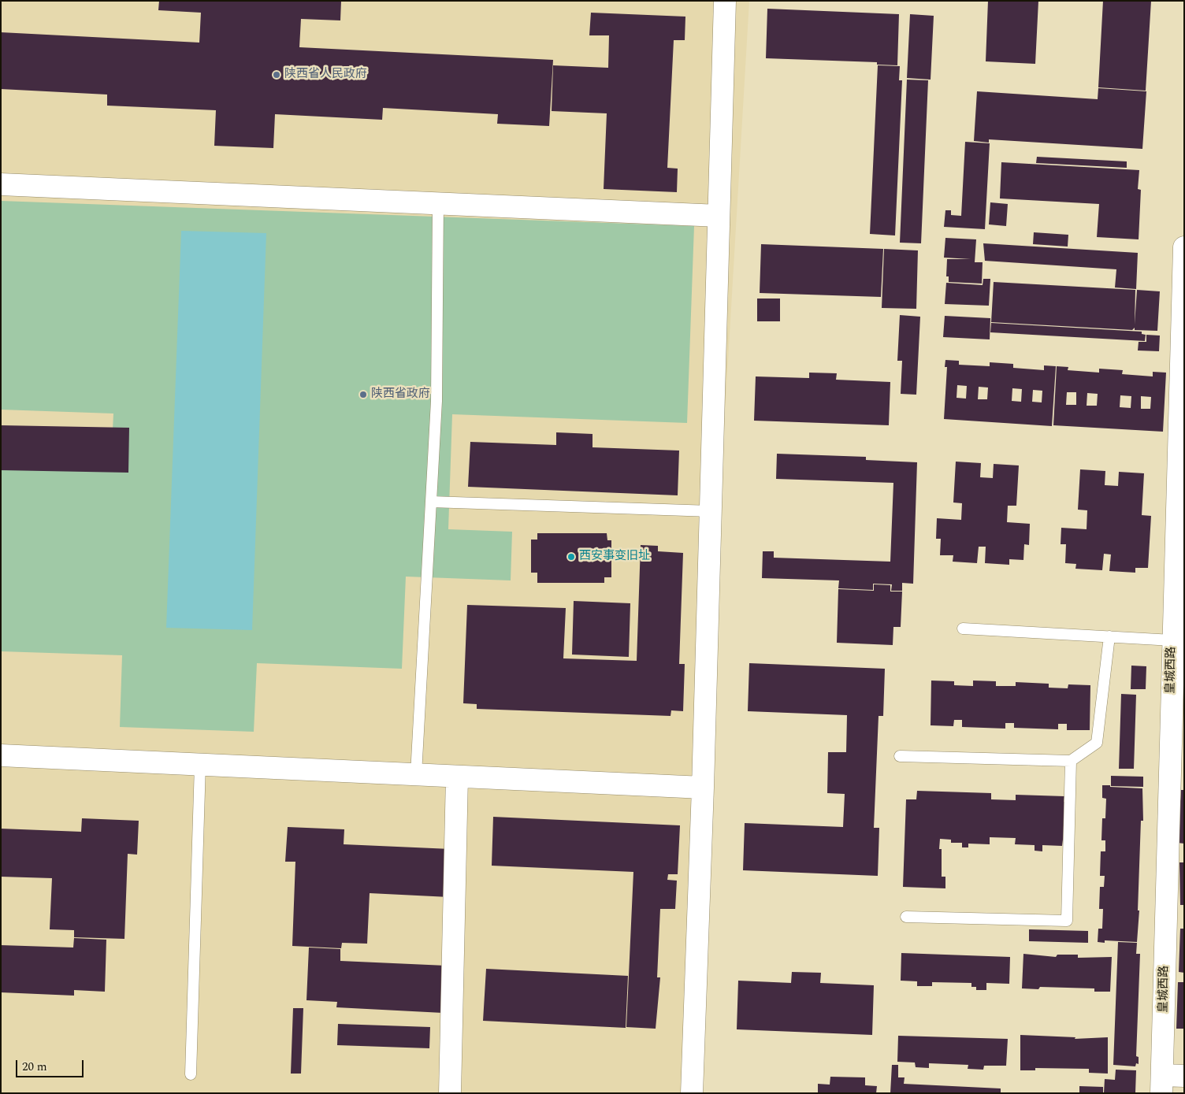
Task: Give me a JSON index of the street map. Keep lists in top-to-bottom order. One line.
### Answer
{"streets":{"street":["皇城西路"]},"places":["陕西省人民政府","陕西省政府","西安事变旧址"],"scale_bar":"20 m"}
